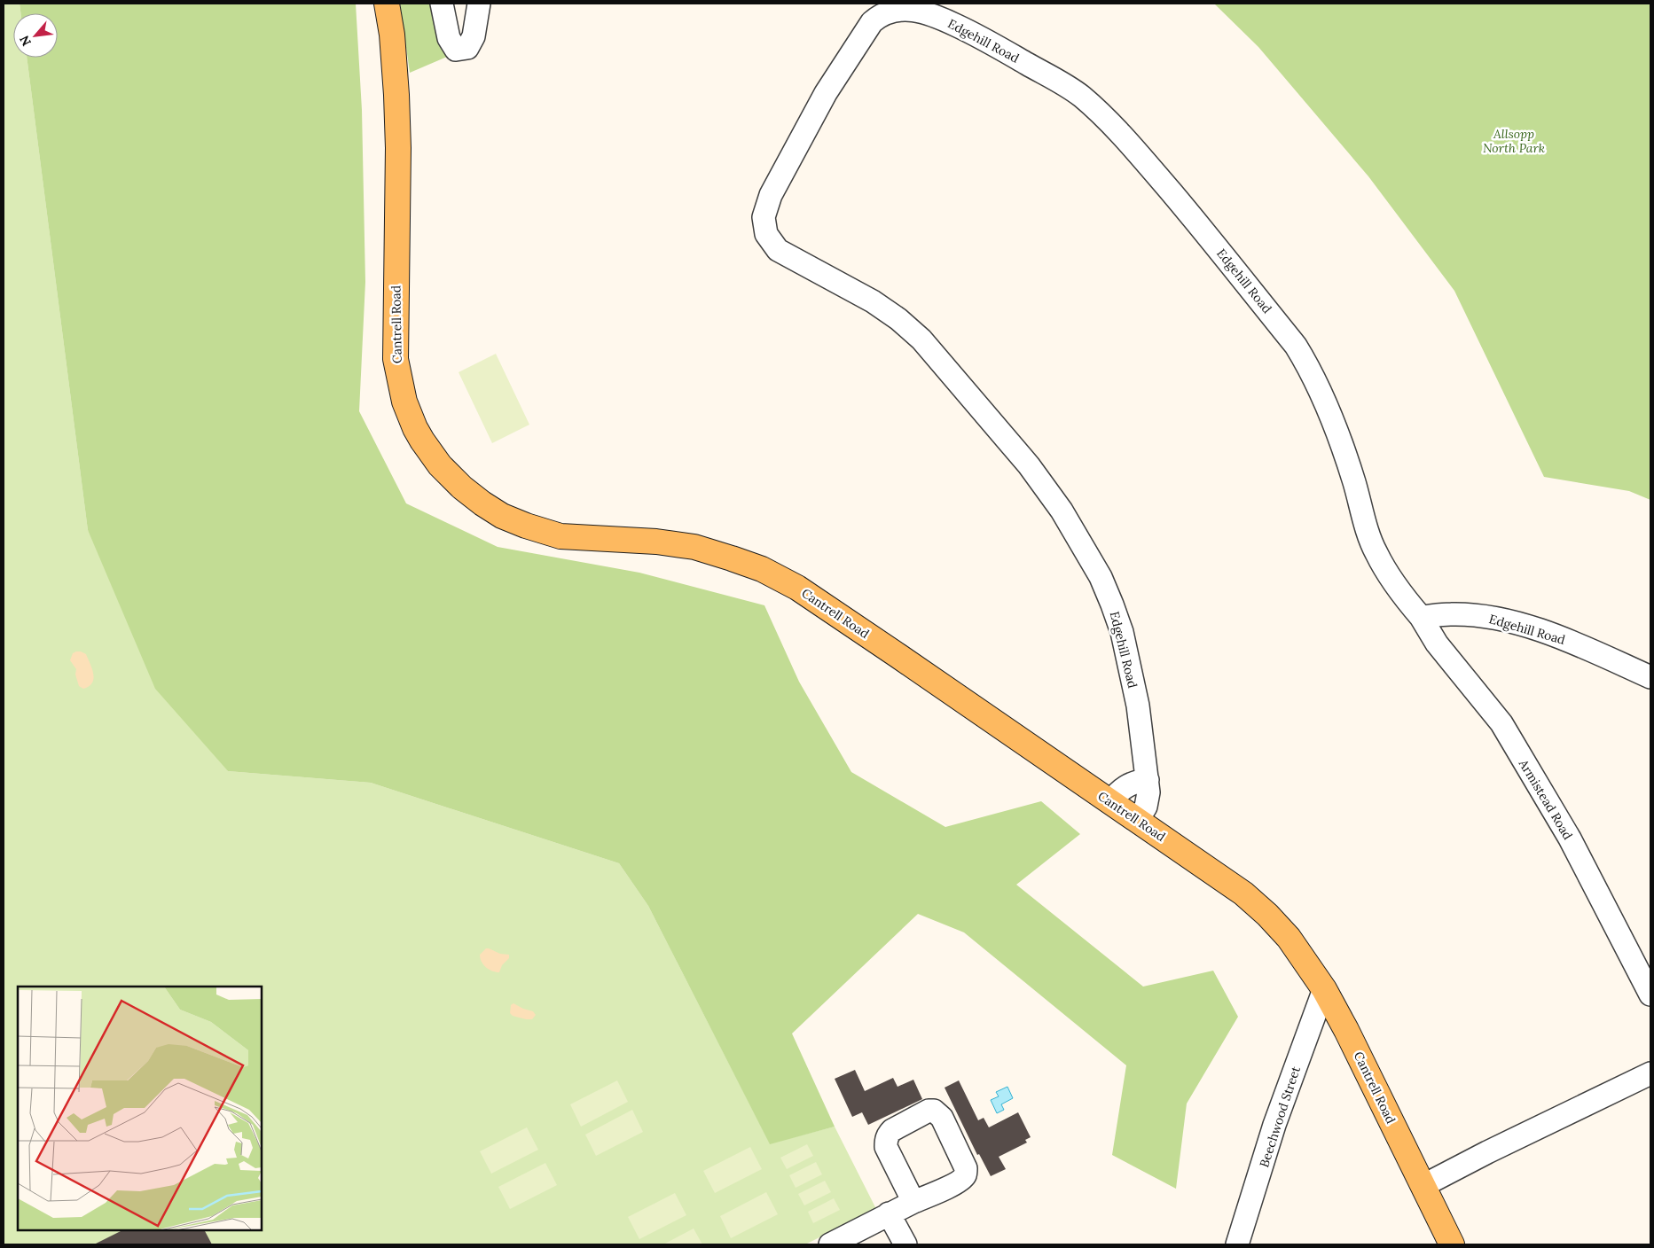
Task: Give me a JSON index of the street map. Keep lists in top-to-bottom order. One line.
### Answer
{"streets":{"main road":["Cantrell Road"],"street":["Edgehill Road","Armistead Road","Beechwood Street"]},"crossings":[["Edgehill Road","Cantrell Road"],["Edgehill Road","Armistead Road"],["Cantrell Road","Beechwood Street"]],"parks":["Allsopp North Park"],"north":"bottom left"}
